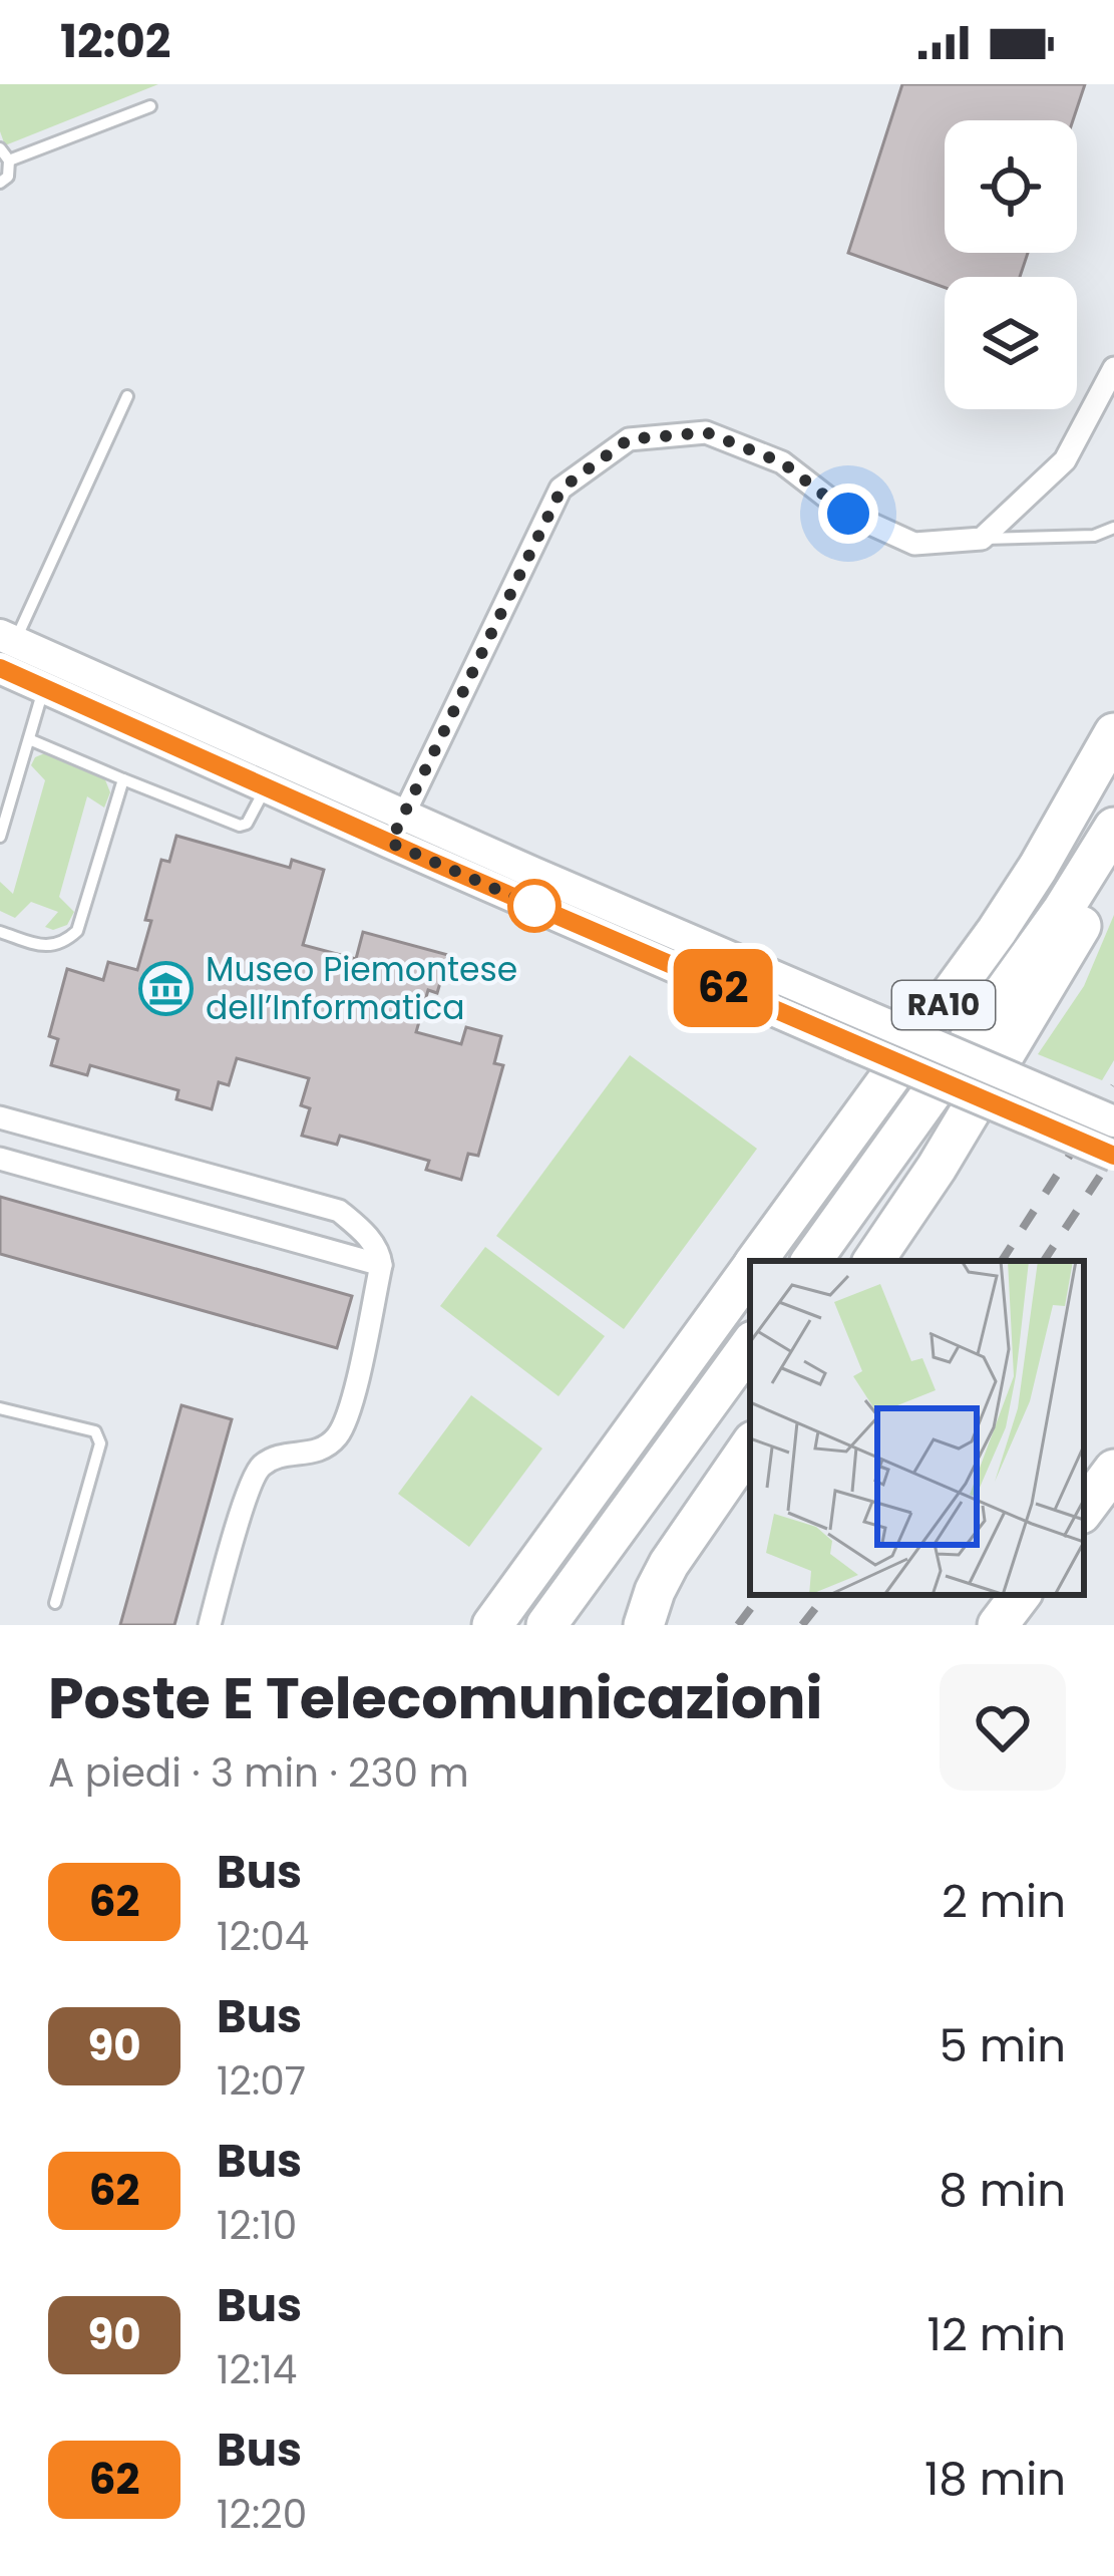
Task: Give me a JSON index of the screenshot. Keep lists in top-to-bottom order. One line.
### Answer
{"streets":{"highway":["RA10"]},"places":{"museum":["Museo Piemontese dell’Informatica"]},"lines":["bus line 62"],"page":{"status":"12:02","on_map":"62","heading":["Poste E Telecomunicazioni","A piedi · 3 min · 230 m"],"list":[{"mark":"62","name":"Bus","note":"12:04","value":"2 min"},{"mark":"90","name":"Bus","note":"12:07","value":"5 min"},{"mark":"62","name":"Bus","note":"12:10","value":"8 min"},{"mark":"90","name":"Bus","note":"12:14","value":"12 min"},{"mark":"62","name":"Bus","note":"12:20","value":"18 min"}]}}
